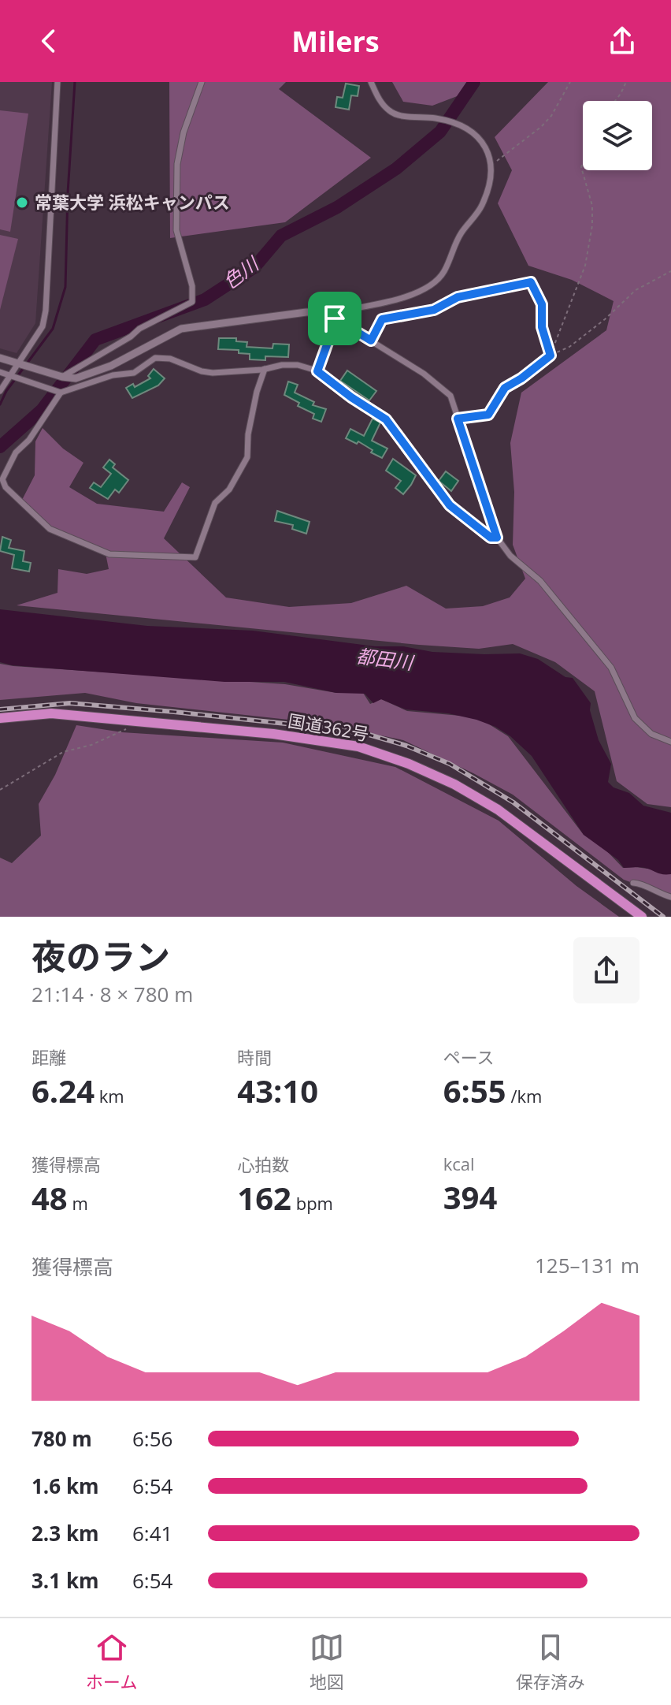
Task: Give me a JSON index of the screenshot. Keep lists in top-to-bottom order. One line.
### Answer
{"streets":{"highway":["国道362号"]},"water":["色川","都田川"],"places":["常葉大学 浜松キャンパス"],"page":{"header":"Milers","heading":["夜のラン","21:14 · 8 × 780 m"],"stats":[["距離","6.24 km"],["時間","43:10"],["ペース","6:55 /km"],["獲得標高","48 m"],["心拍数","162 bpm"],["kcal","394"]],"chart":["獲得標高","125–131 m"],"list":[{"name":"780 m","note":"6:56"},{"name":"1.6 km","note":"6:54"},{"name":"2.3 km","note":"6:41"},{"name":"3.1 km","note":"6:54"}],"tabs":["ホーム","地図","保存済み"]}}
